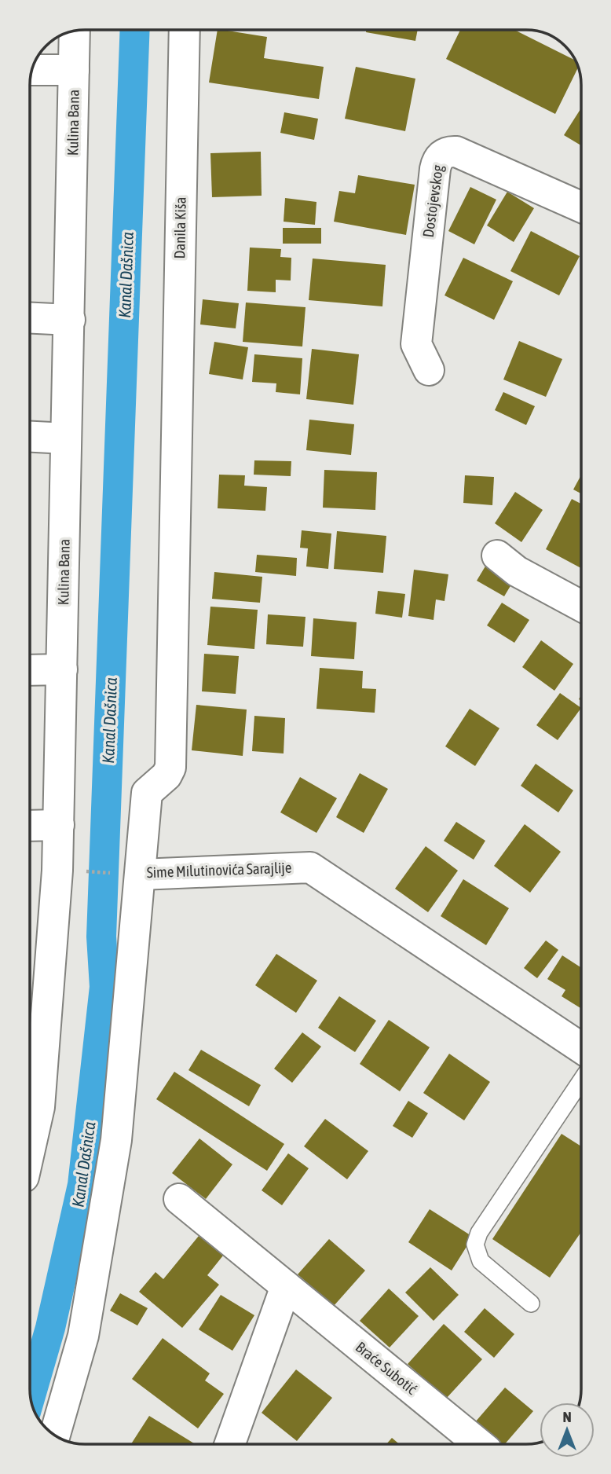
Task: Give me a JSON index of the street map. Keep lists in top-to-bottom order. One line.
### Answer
{"streets":{"street":["Kulina Bana","Dostojevskog","Danila Kiša","Sime Milutinovića Sarajlije","Braće Subotić"]},"crossings":[["Danila Kiša","Sime Milutinovića Sarajlije"]],"water":["Kanal Dašnica"],"north":"top"}
